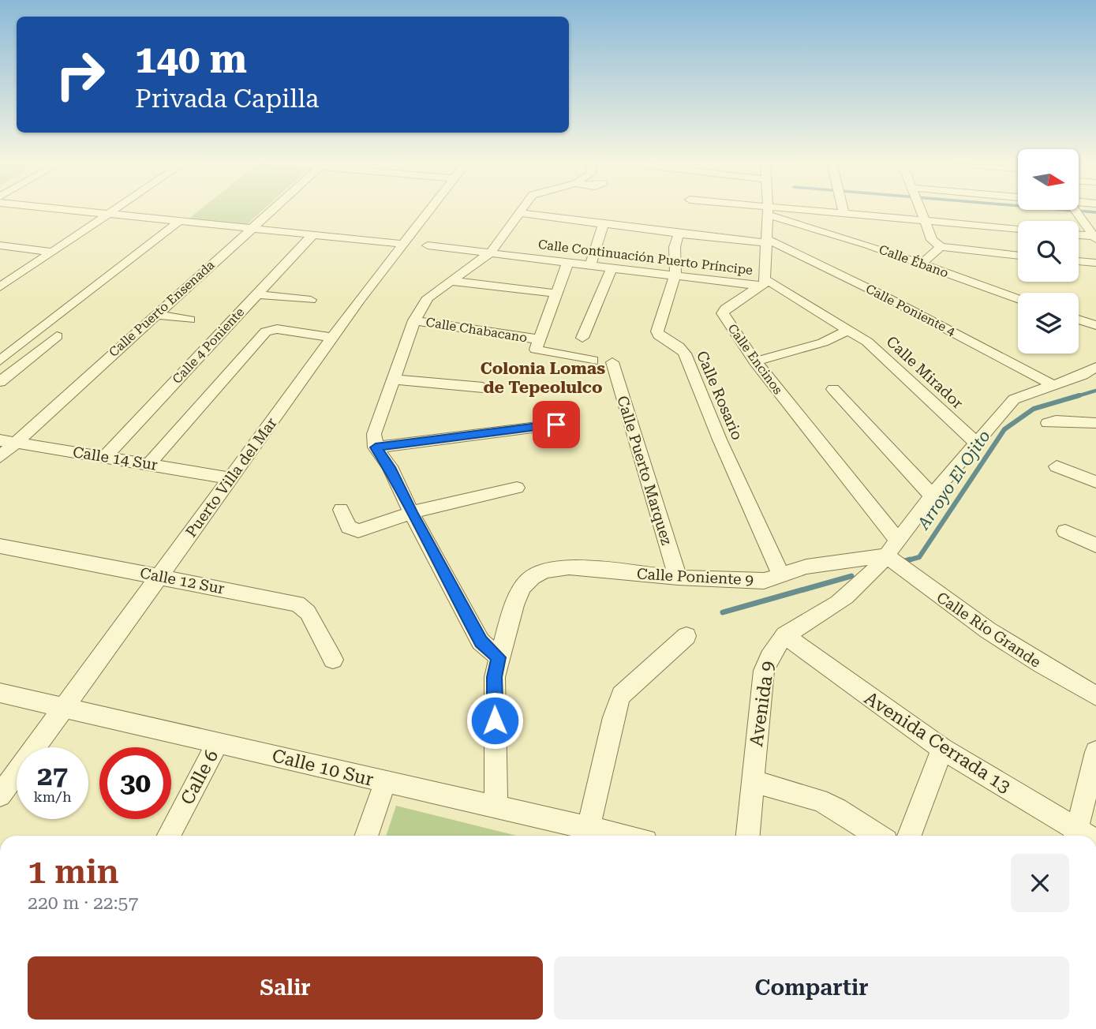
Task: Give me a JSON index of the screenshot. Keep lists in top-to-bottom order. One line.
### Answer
{"streets":{"street":["Calle Continuación Puerto Príncipe","Calle Ébano","Calle Puerto Ensenada","Calle Poniente 4","Calle Chabacano","Calle 4 Poniente","Calle Encinos","Calle Mirador","Calle Rosario","Calle 14 Sur","Calle Puerto Marquez","Puerto Villa del Mar","Calle Poniente 9","Calle 12 Sur","Calle Río Grande","Avenida 9","Avenida Cerrada 13","Calle 10 Sur","Calle 6"]},"crossings":[["Calle Continuación Puerto Príncipe","Calle Encinos"],["Calle Continuación Puerto Príncipe","Calle Mirador"],["Calle Continuación Puerto Príncipe","Calle Rosario"],["Calle Puerto Ensenada","Calle 14 Sur"],["Calle Poniente 4","Calle Rosario"],["Calle 4 Poniente","Calle 14 Sur"],["Calle Encinos","Calle Mirador"],["Calle Rosario","Calle Poniente 9"],["Calle 14 Sur","Puerto Villa del Mar"],["Calle Puerto Marquez","Calle Poniente 9"],["Puerto Villa del Mar","Calle 12 Sur"],["Puerto Villa del Mar","Calle 10 Sur"],["Calle Poniente 9","Calle Río Grande"],["Calle Poniente 9","Avenida 9"],["Calle Poniente 9","Calle 10 Sur"],["Calle Río Grande","Avenida 9"],["Avenida 9","Avenida Cerrada 13"],["Calle 10 Sur","Calle 6"]],"districts":["Colonia Lomas de Tepeolulco"],"water":["Arroyo El Ojito"],"north":"right","page":{"turn":["140 m","Privada Capilla"],"speed":"27 km/h","limit":"30","heading":["1 min","220 m · 22:57"],"buttons":["Salir","Compartir"]}}
